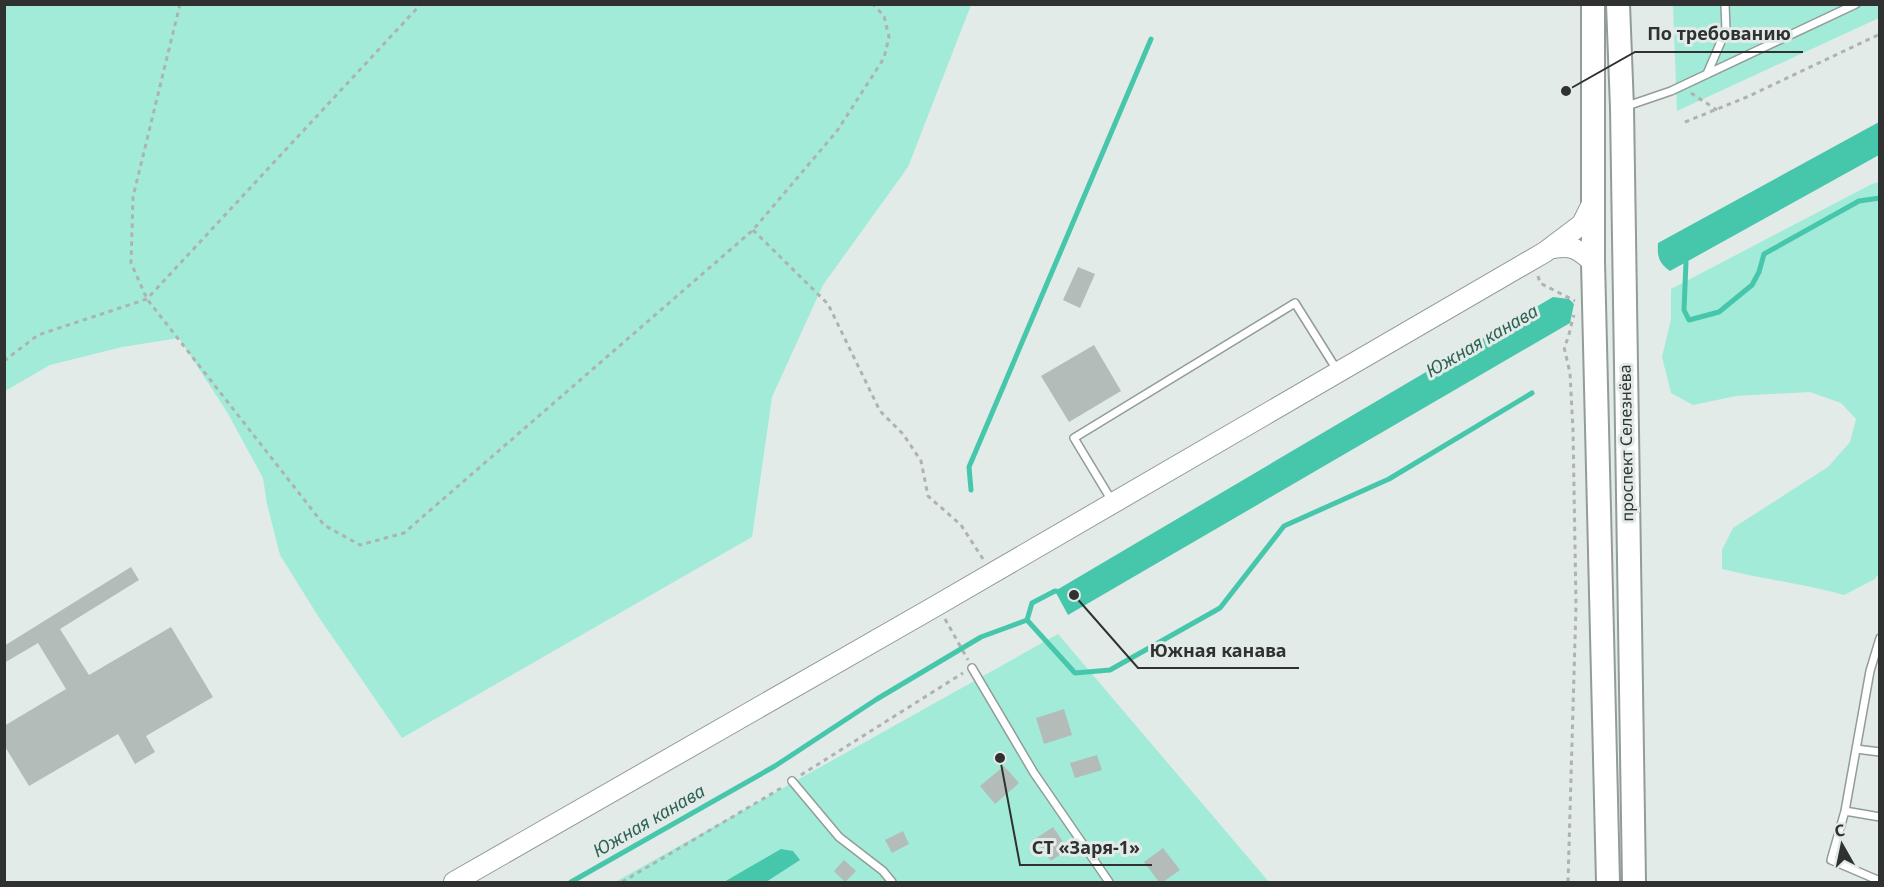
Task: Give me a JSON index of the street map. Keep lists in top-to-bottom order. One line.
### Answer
{"streets":{"main road":["проспект Селезнёва"]},"water":["Южная канава"],"places":["По требованию","Южная канава","СТ «Заря-1»"],"north":"top"}
